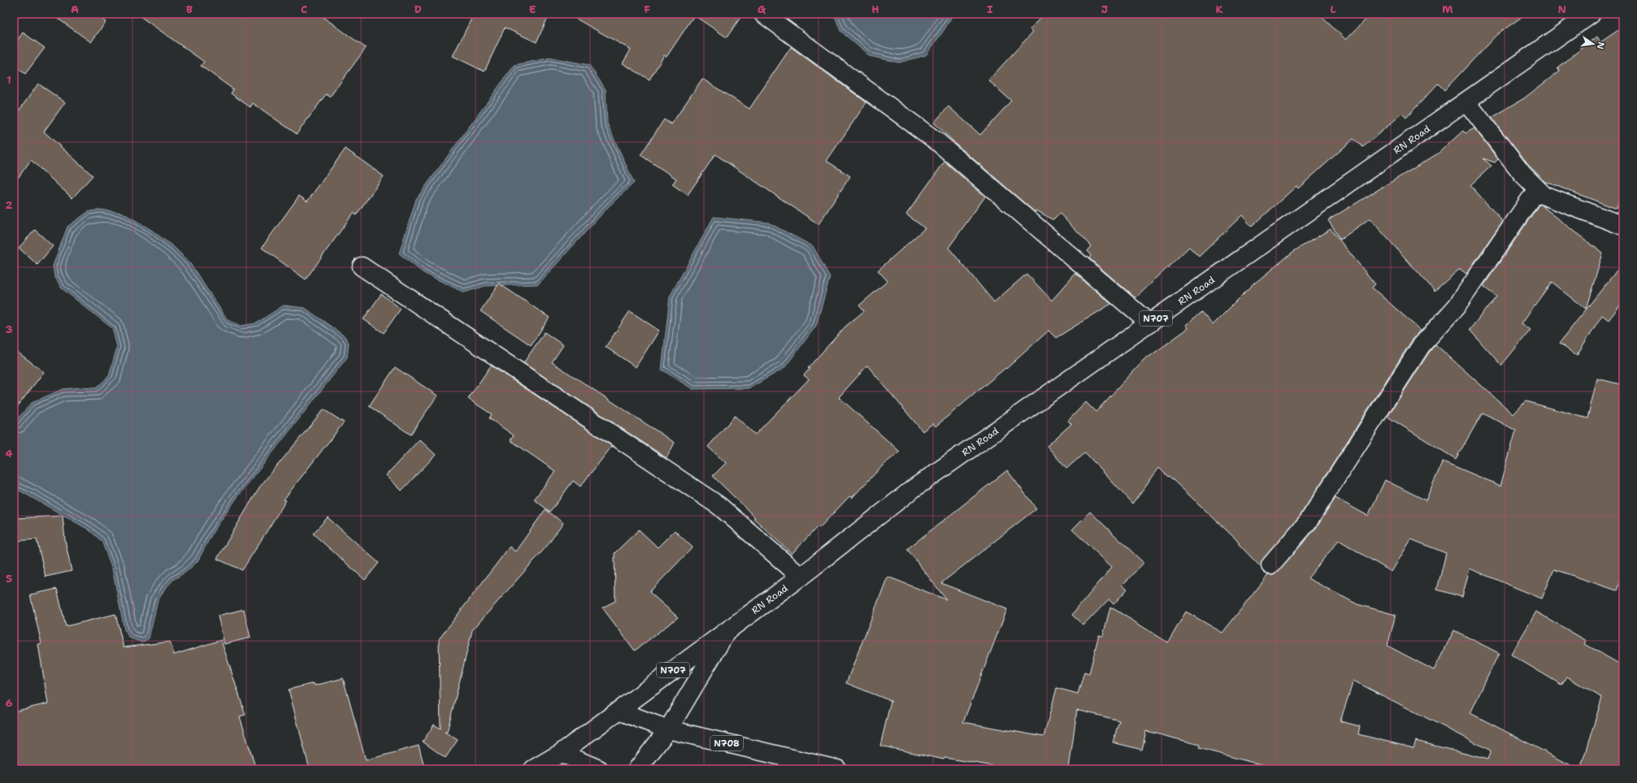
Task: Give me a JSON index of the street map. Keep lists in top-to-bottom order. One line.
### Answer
{"streets":{"main road":["RN Road","N707","N708"]},"crossings":[["RN Road","N707"],["RN Road","N708"],["N707","N708"]],"north":"right","grid":{"columns":["A","B","C","D","E","F","G","H","I","J","K","L","M","N"],"rows":["1","2","3","4","5","6"]}}
